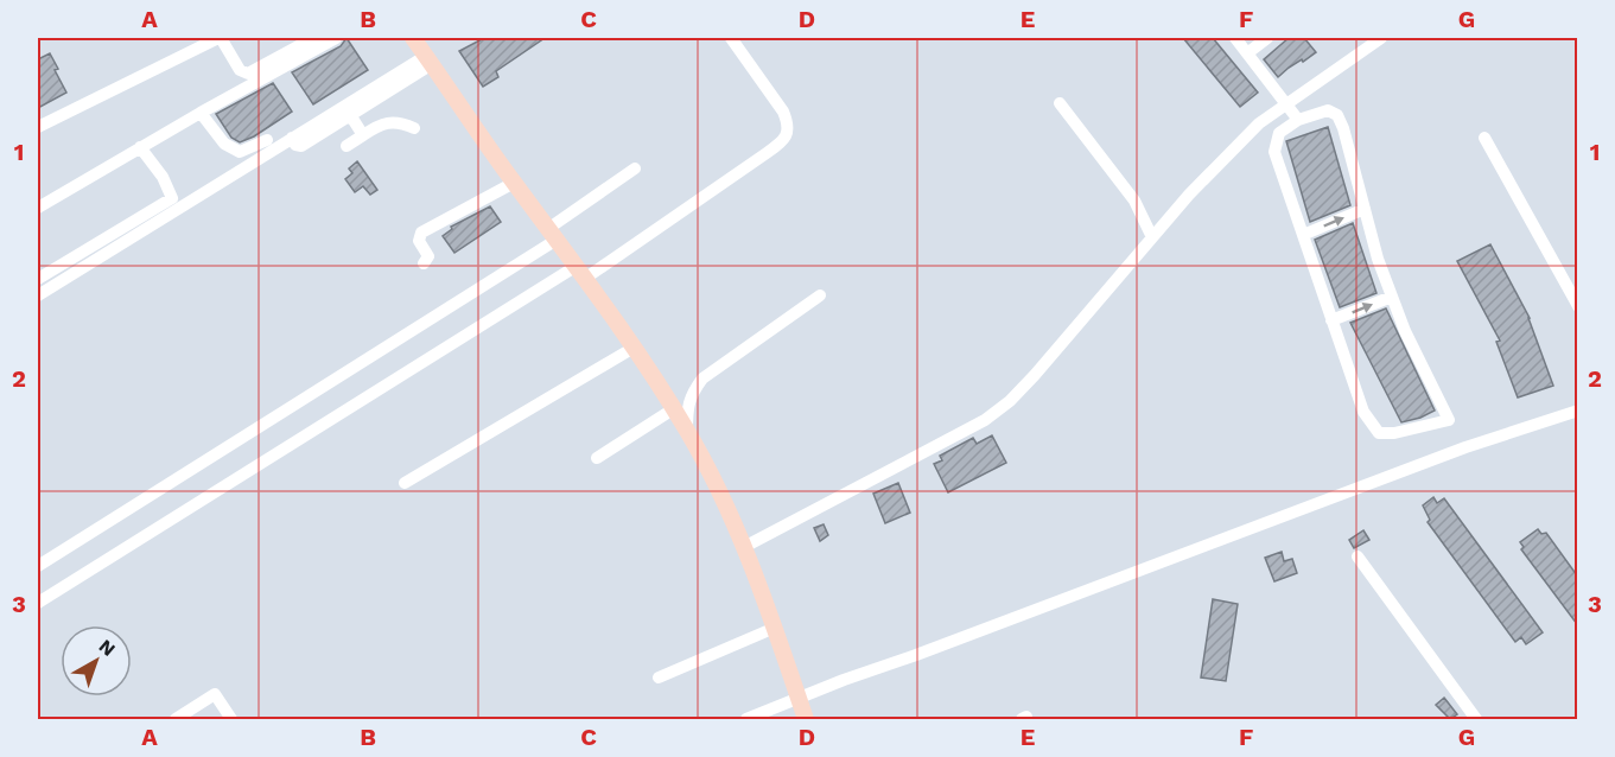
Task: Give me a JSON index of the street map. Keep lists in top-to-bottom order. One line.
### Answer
{"north":"top right","grid":{"columns":["A","B","C","D","E","F","G"],"rows":["1","2","3"]}}
